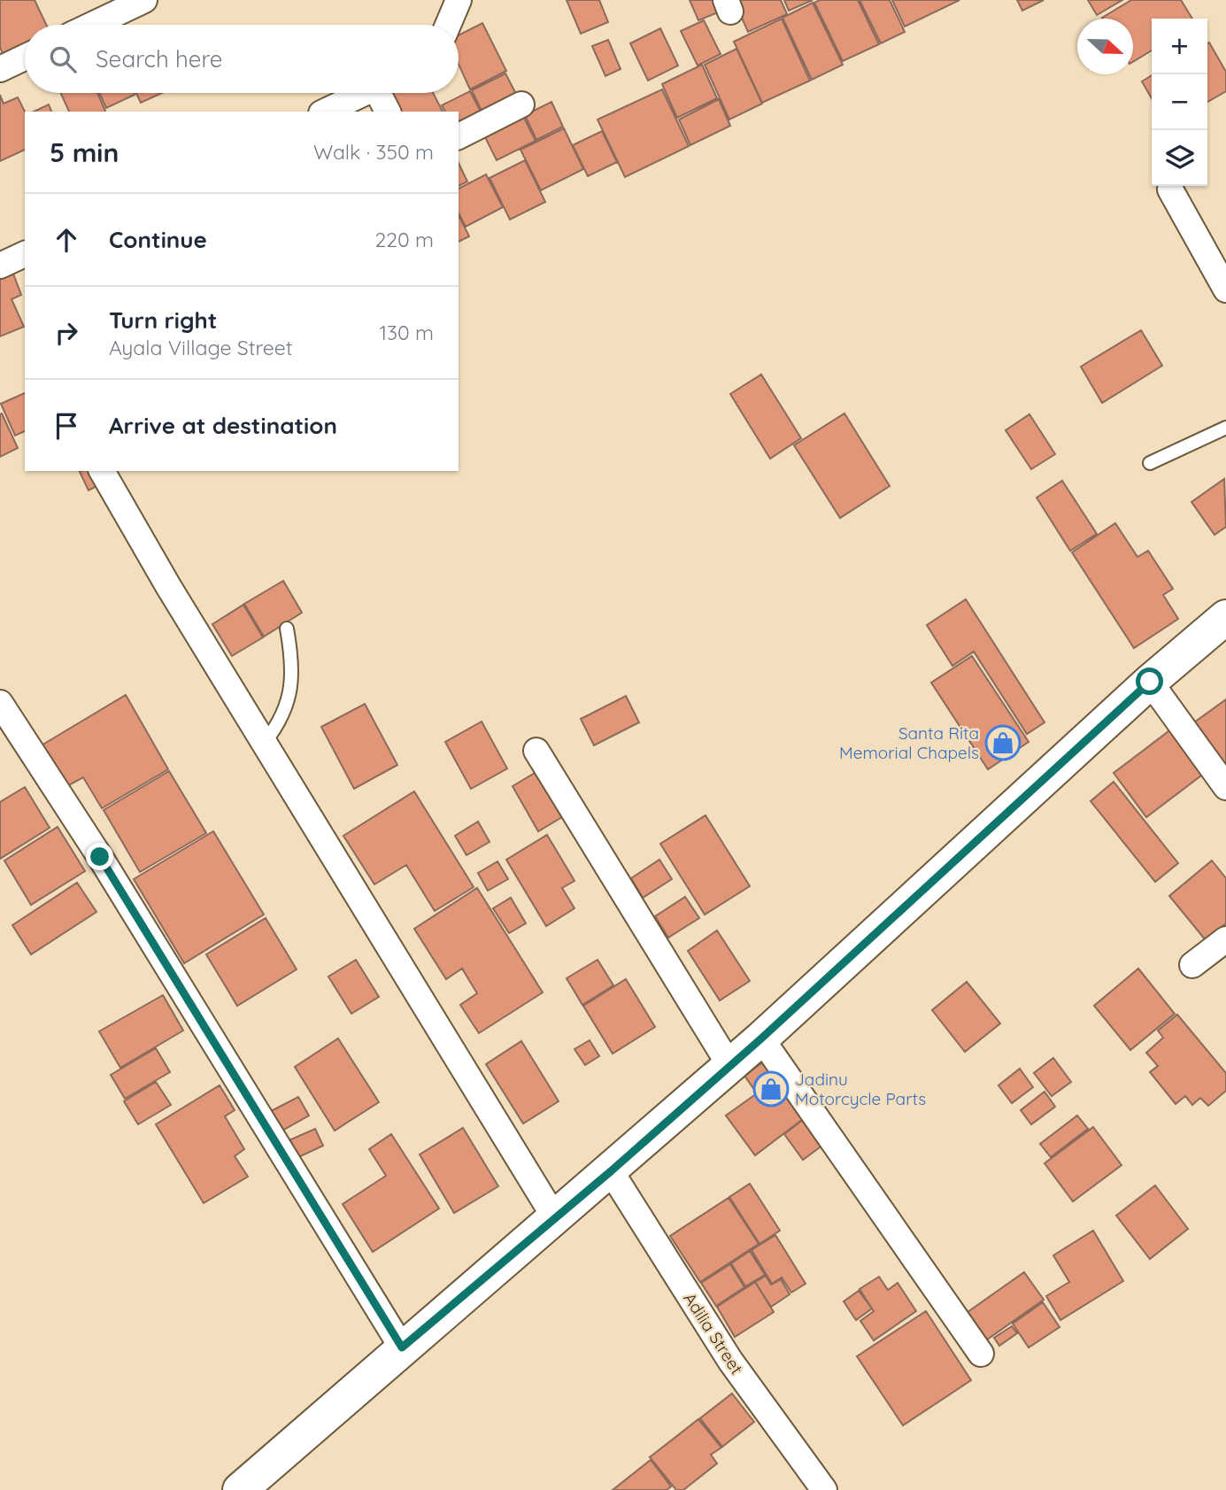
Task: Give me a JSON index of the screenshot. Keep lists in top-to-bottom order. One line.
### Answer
{"streets":{"street":["Adilia Street"]},"places":{"shop":["Santa Rita Memorial Chapels","Jadinu Motorcycle Parts"]},"north":"right","page":{"map_buttons":["+","−"],"search":"Search here","heading":["5 min","Walk · 350 m"],"list":[["Continue","220 m"],["Turn right","Ayala Village Street","130 m"],"Arrive at destination"]}}
